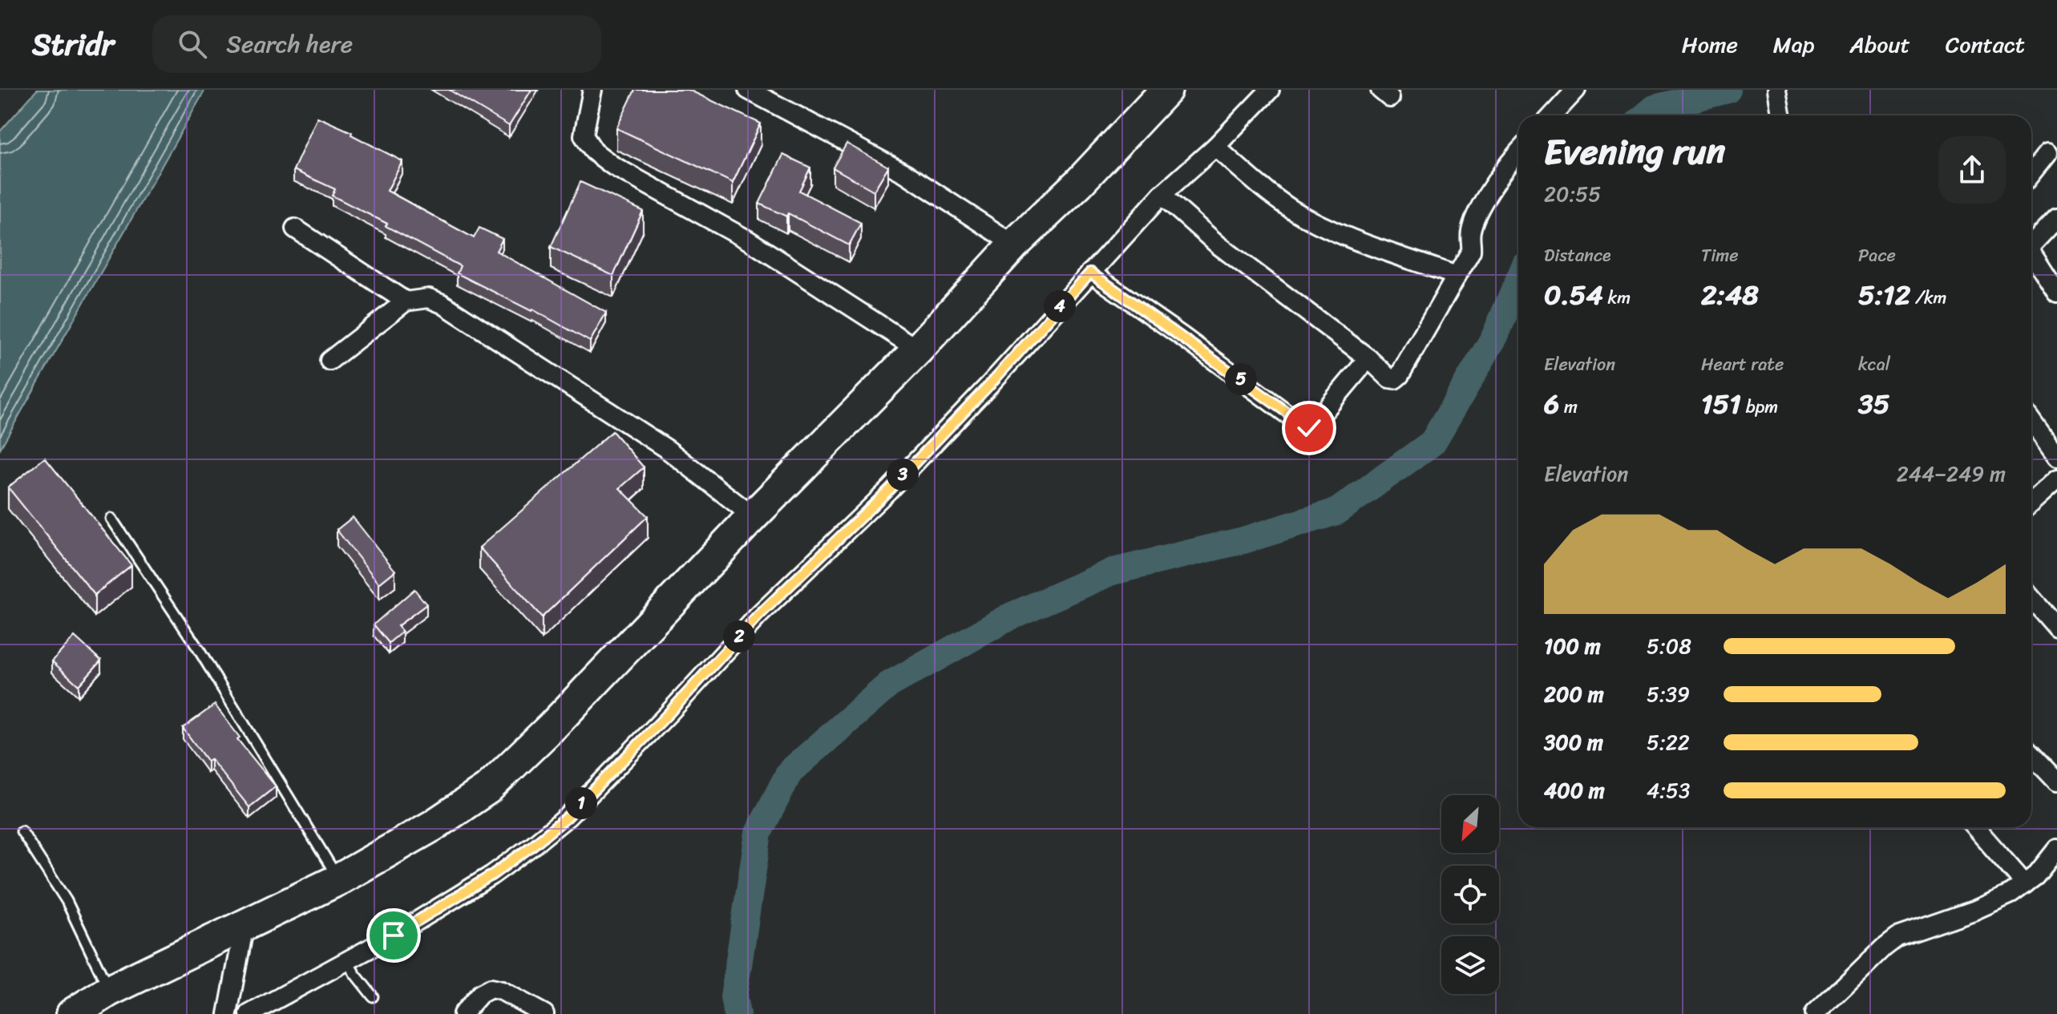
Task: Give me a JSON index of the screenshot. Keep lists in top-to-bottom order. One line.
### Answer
{"north":"bottom left","page":{"header":"Stridr","search":"Search here","nav":["Home","Map","About","Contact"],"heading":["Evening run","20:55"],"stats":[["Distance","0.54 km"],["Time","2:48"],["Pace","5:12 /km"],["Elevation","6 m"],["Heart rate","151 bpm"],["kcal","35"]],"pins":["4","5","3","2","1"],"chart":["Elevation","244–249 m"],"list":[{"name":"100 m","note":"5:08"},{"name":"200 m","note":"5:39"},{"name":"300 m","note":"5:22"},{"name":"400 m","note":"4:53"}]}}
